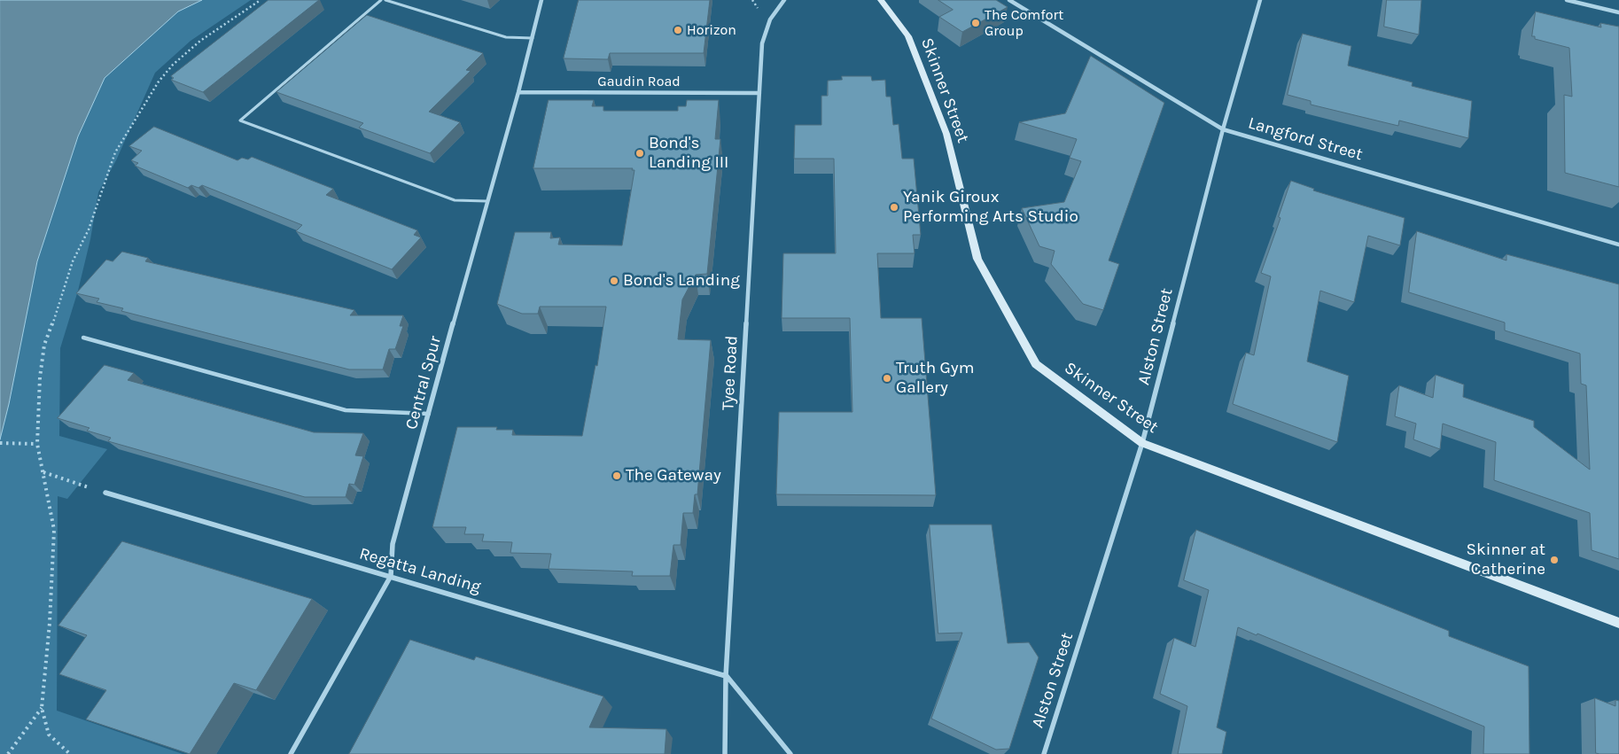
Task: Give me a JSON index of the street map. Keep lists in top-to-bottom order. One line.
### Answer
{"streets":{"main road":["Skinner Street"],"street":["Gaudin Road","Langford Street","Alston Street","Tyee Road","Central Spur","Regatta Landing"]},"crossings":[["Gaudin Road","Tyee Road"],["Gaudin Road","Central Spur"],["Skinner Street","Alston Street"],["Langford Street","Alston Street"],["Tyee Road","Regatta Landing"],["Central Spur","Regatta Landing"]],"places":["The Comfort Group","Horizon","Bond's Landing III","Yanik Giroux Performing Arts Studio","Bond's Landing","Truth Gym Gallery","The Gateway","Skinner at Catherine"]}
